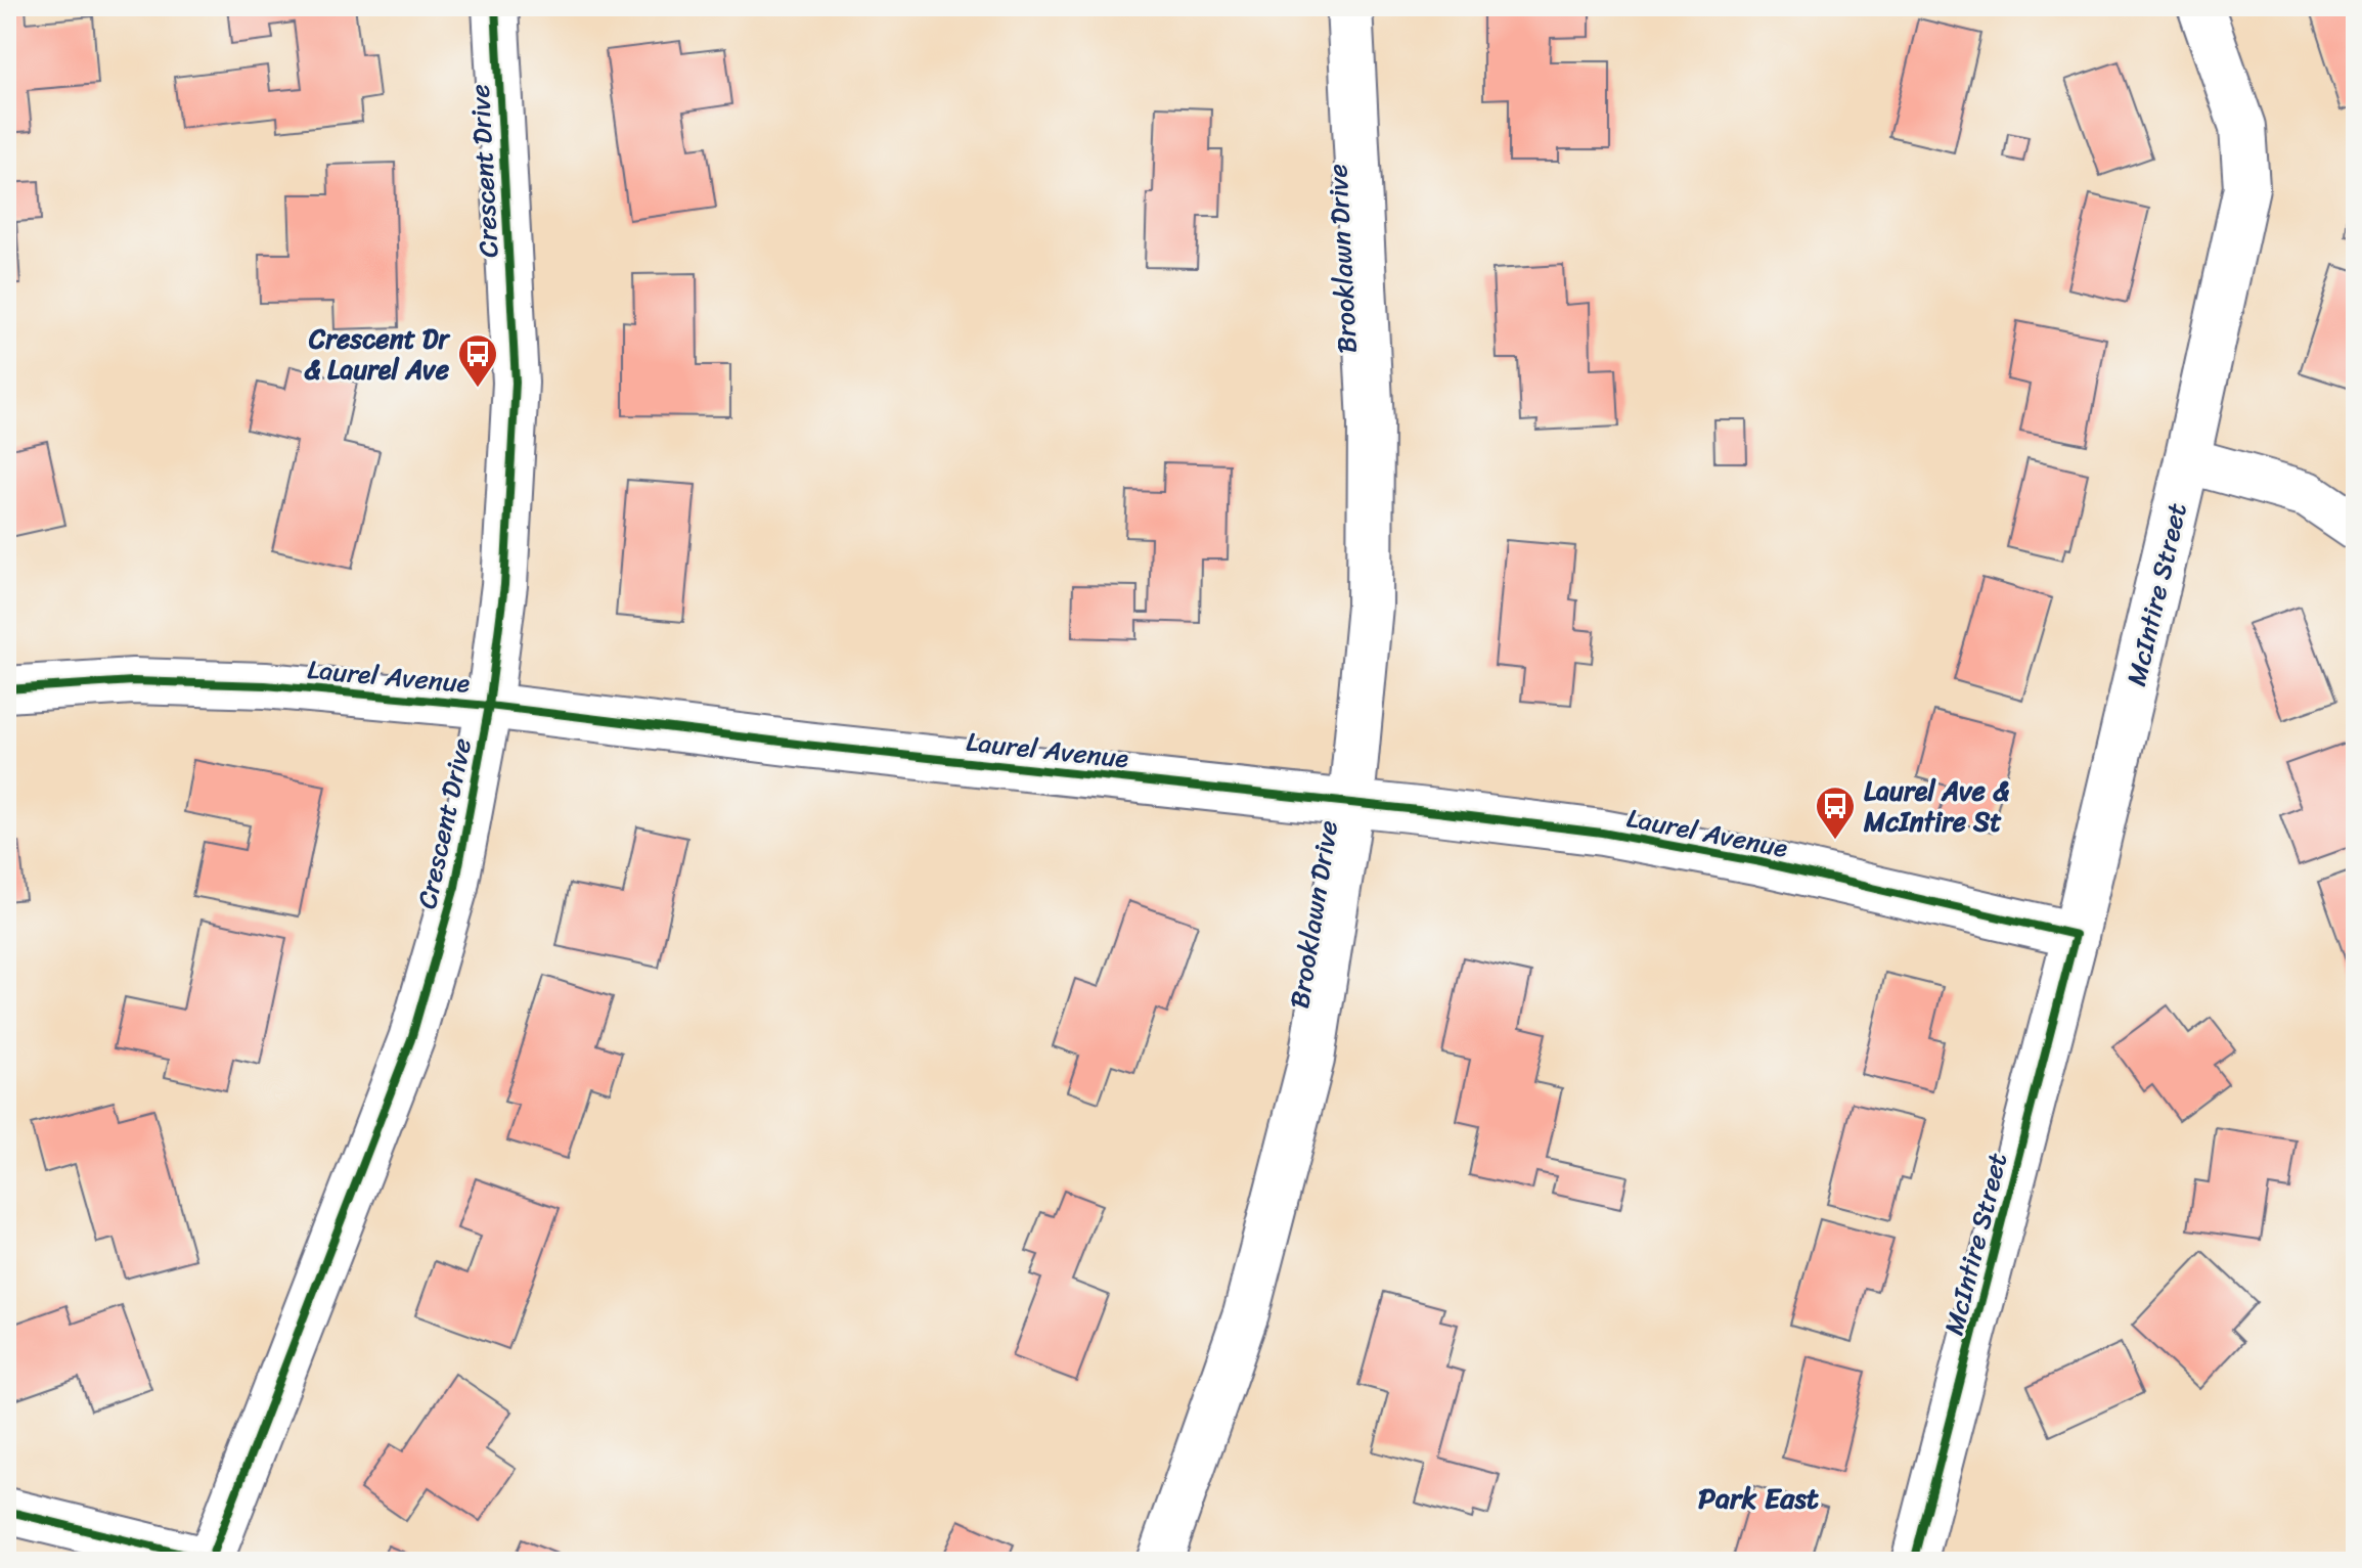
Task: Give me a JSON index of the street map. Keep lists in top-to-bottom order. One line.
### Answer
{"streets":{"street":["Crescent Drive","Brooklawn Drive","McIntire Street","Laurel Avenue"]},"crossings":[["Crescent Drive","Laurel Avenue"],["Brooklawn Drive","Laurel Avenue"],["McIntire Street","Laurel Avenue"]],"districts":["Park East"],"places":{"bus stop":["Crescent Dr & Laurel Ave","Laurel Ave & McIntire St"]}}
